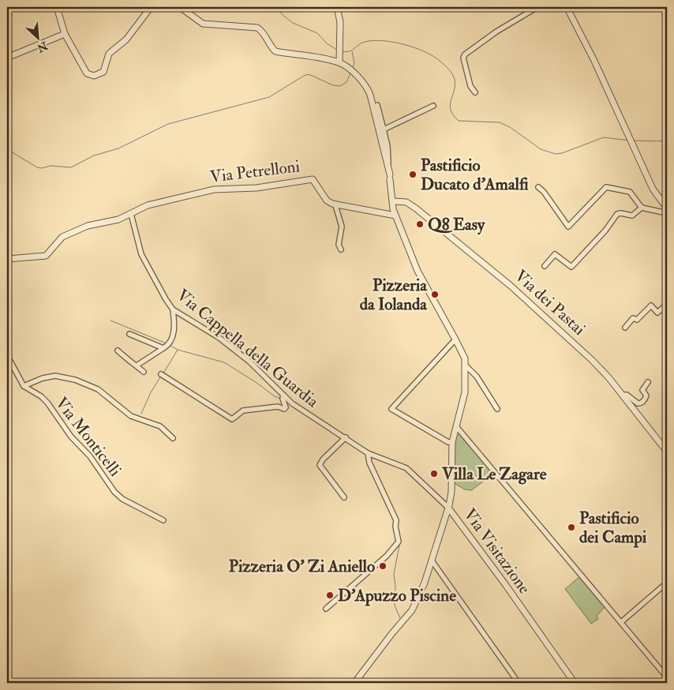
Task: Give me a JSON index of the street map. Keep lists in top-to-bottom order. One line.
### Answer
{"streets":{"street":["Via Petrelloni","Via dei Pastai","Via Cappella della Guardia","Via Monticelli","Via Visitazione"]},"crossings":[["Via Petrelloni","Via Cappella della Guardia"],["Via dei Pastai","Via Visitazione"],["Via Cappella della Guardia","Via Visitazione"]],"places":["Pastificio Ducato d'Amalfi","Q8 Easy","Pizzeria da Iolanda","Villa Le Zagare","Pastificio dei Campi","Pizzeria O' Zi Aniello","D'Apuzzo Piscine"],"north":"bottom right"}
